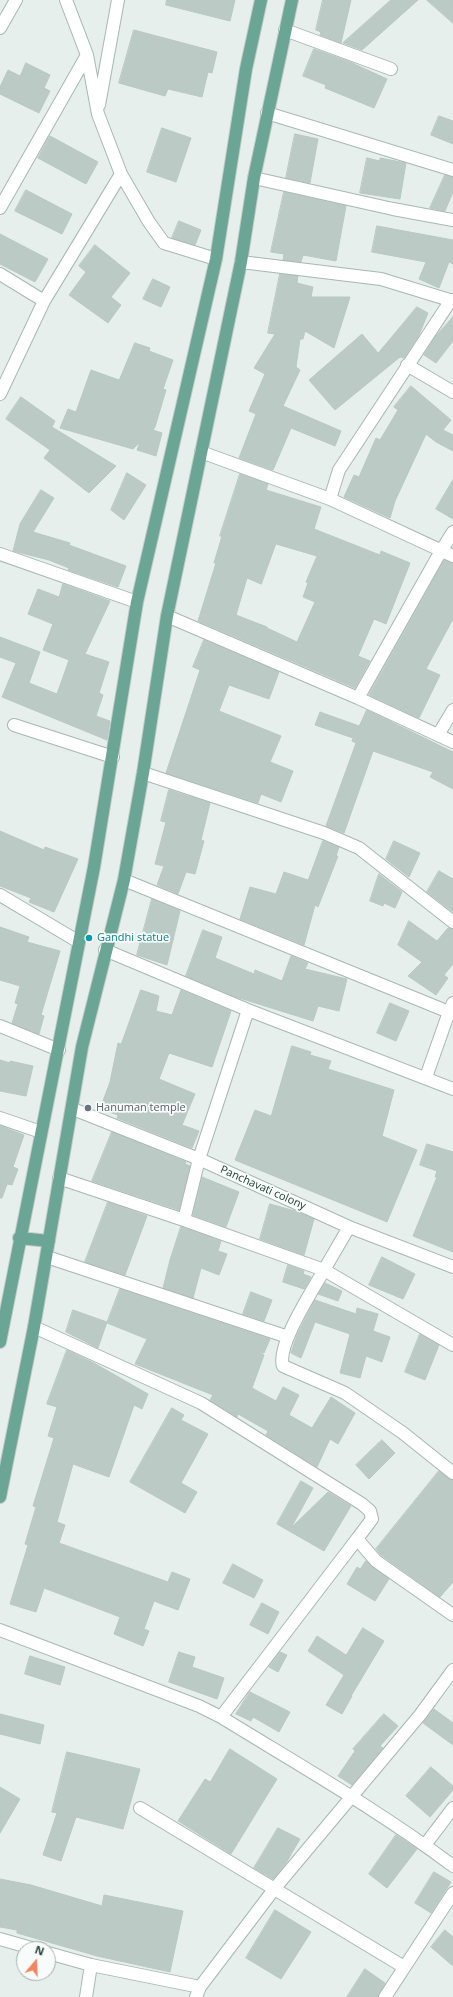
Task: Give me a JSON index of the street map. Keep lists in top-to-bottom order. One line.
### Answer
{"streets":{"street":["Panchavati colony"]},"places":["Gandhi statue","Hanuman temple"],"north":"top"}
